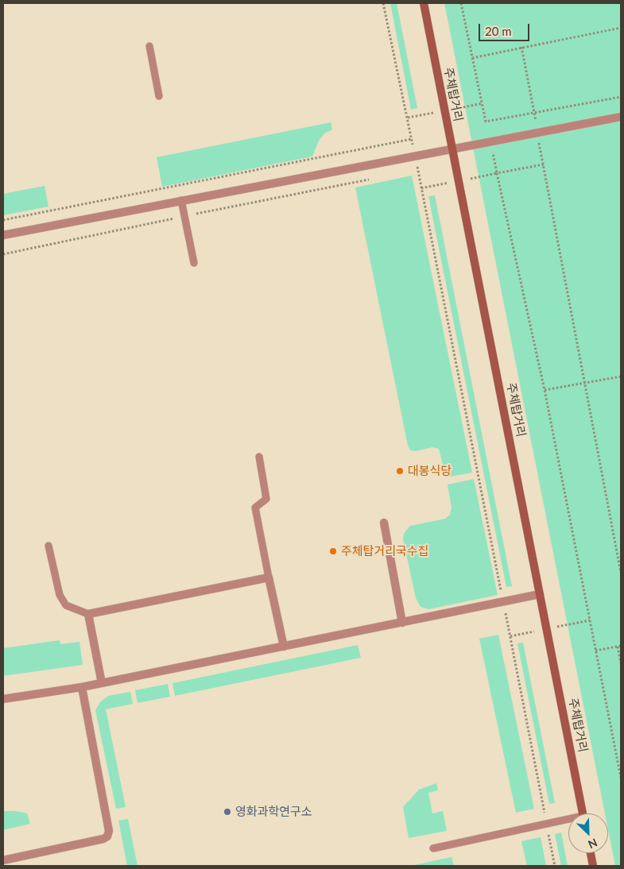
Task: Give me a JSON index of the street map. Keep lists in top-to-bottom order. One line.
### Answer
{"streets":{"main road":["주체탑거리"]},"places":["대봉식당","주체탑거리국수집","영화과학연구소"],"scale_bar":"20 m","north":"bottom right"}
